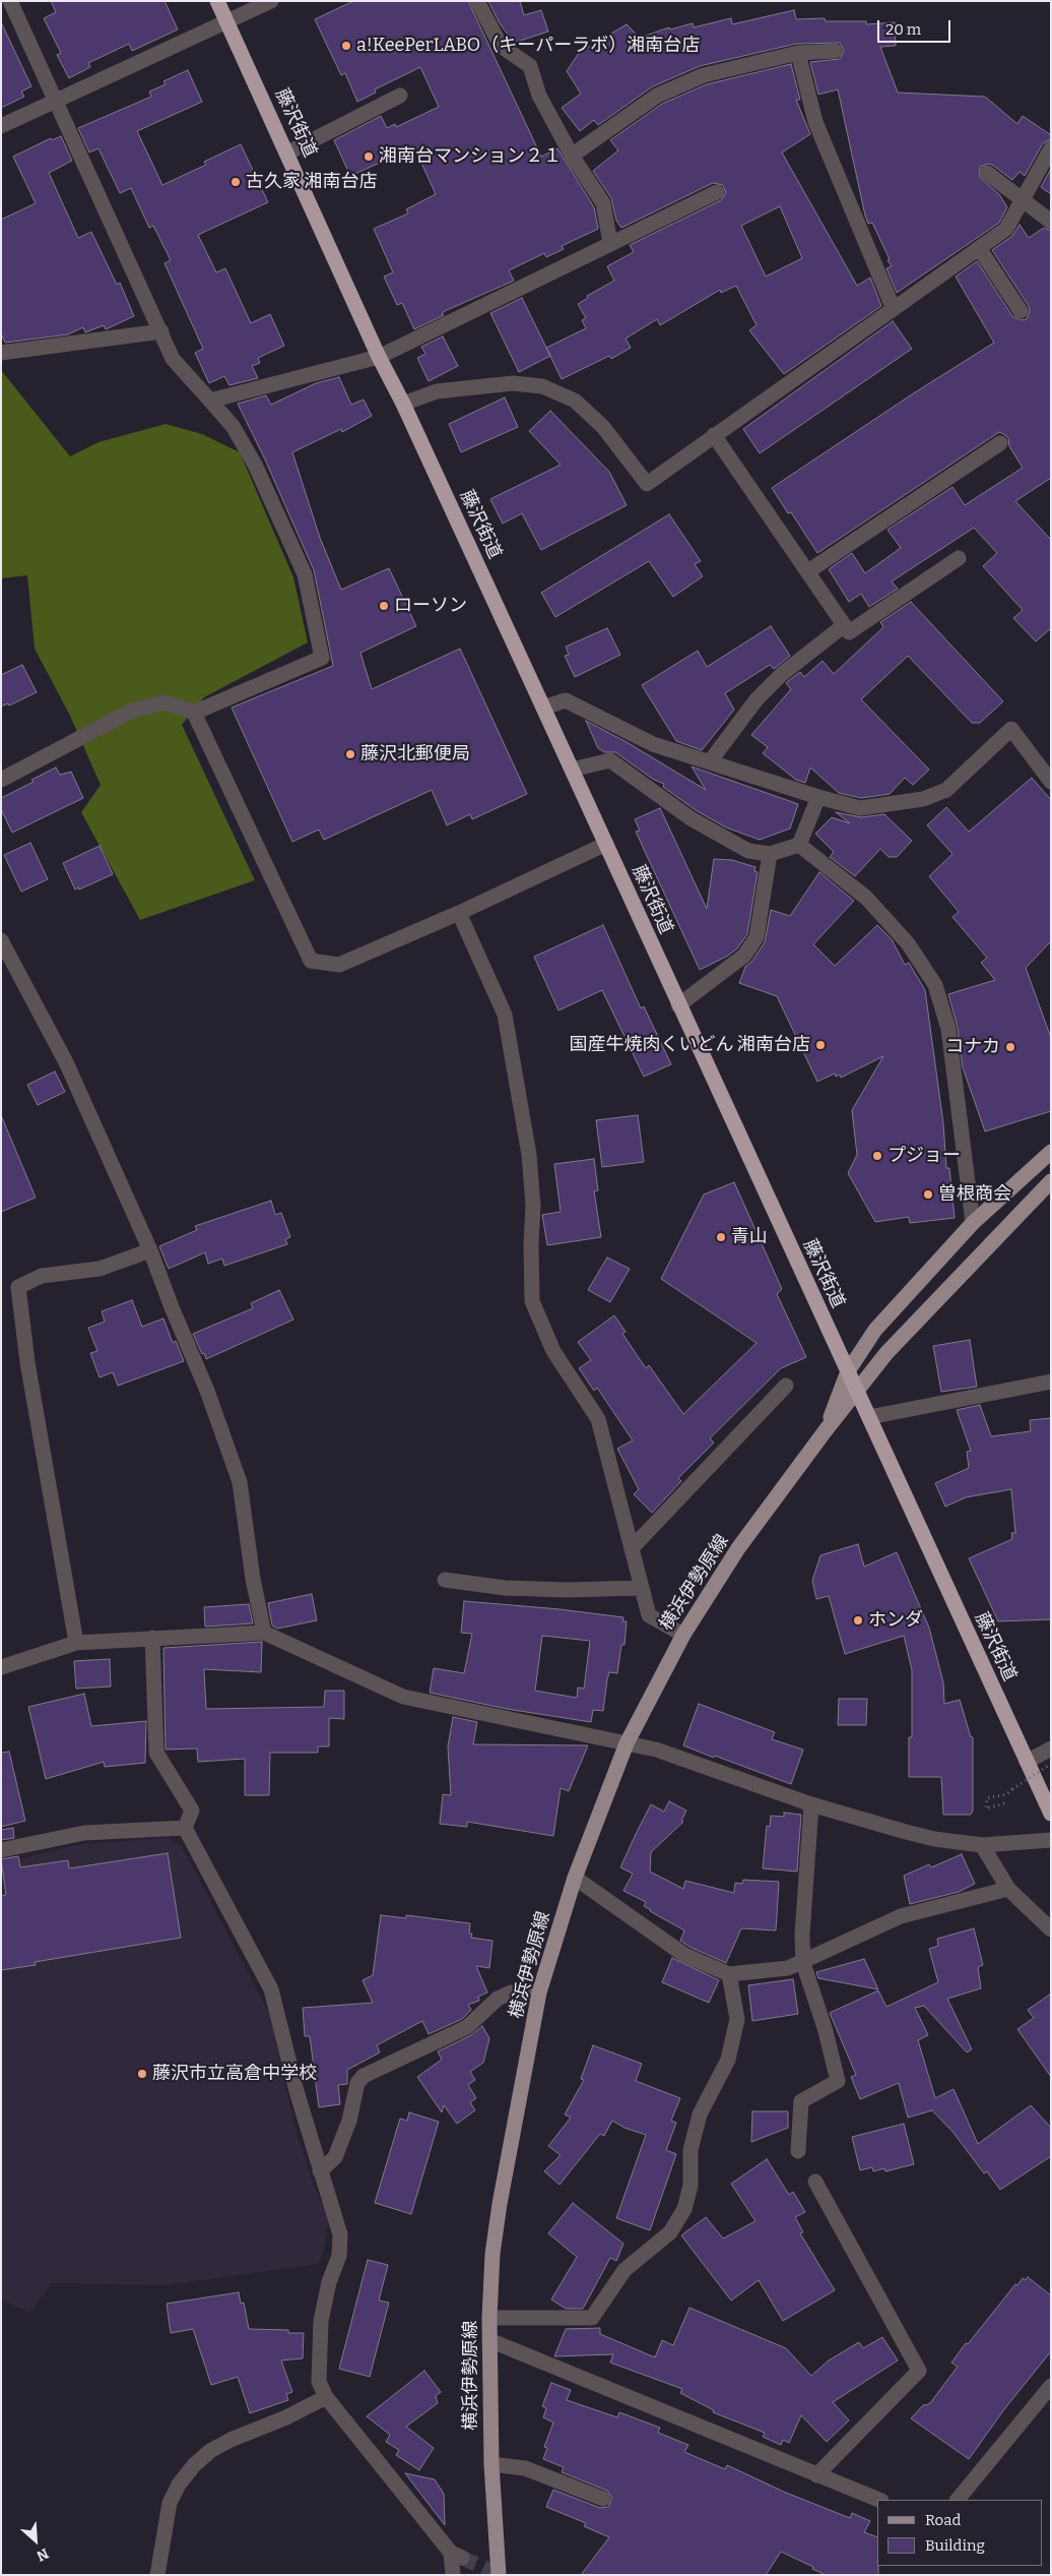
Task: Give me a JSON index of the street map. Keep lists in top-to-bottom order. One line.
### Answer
{"streets":{"highway":["藤沢街道"],"main road":["横浜伊勢原線"]},"crossings":[["藤沢街道","横浜伊勢原線"]],"places":["a!KeePerLABO（キーパーラボ）湘南台店","湘南台マンション２１","古久家 湘南台店","ローソン","藤沢北郵便局","国産牛焼肉くいどん 湘南台店","コナカ","プジョー","曽根商会","青山","ホンダ","藤沢市立高倉中学校"],"legend":["Road","Building"],"scale_bar":"20 m","north":"bottom right"}
